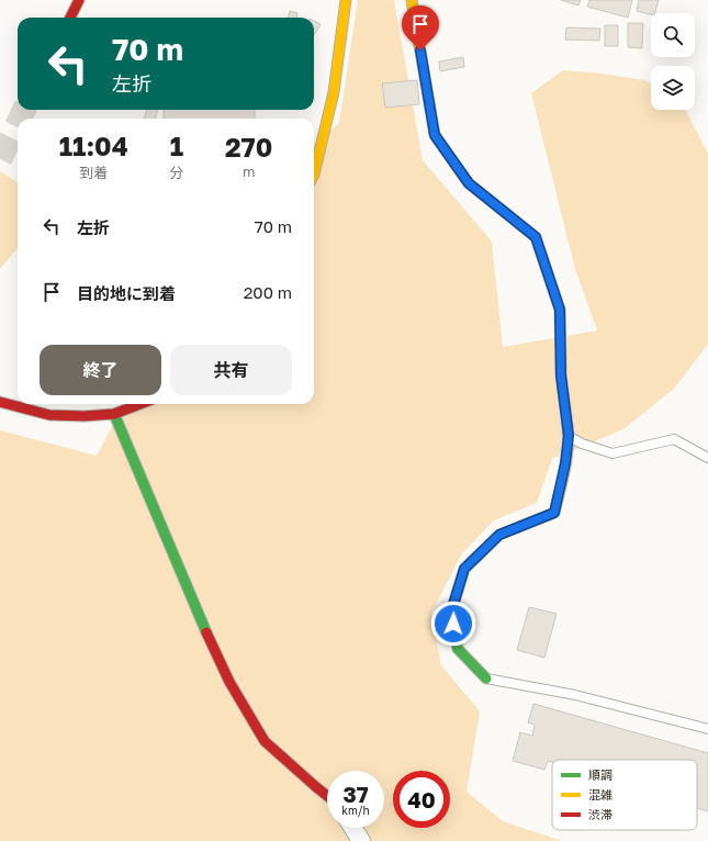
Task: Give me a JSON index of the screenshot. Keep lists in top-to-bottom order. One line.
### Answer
{"legend":["順調","混雑","渋滞"],"page":{"turn":["70 m","左折"],"eta":["11:04","到着","1","分","270","m"],"list":[{"name":"左折","value":"70 m"},{"name":"目的地に到着","value":"200 m"}],"buttons":["終了","共有"],"speed":"37 km/h","limit":"40"}}
